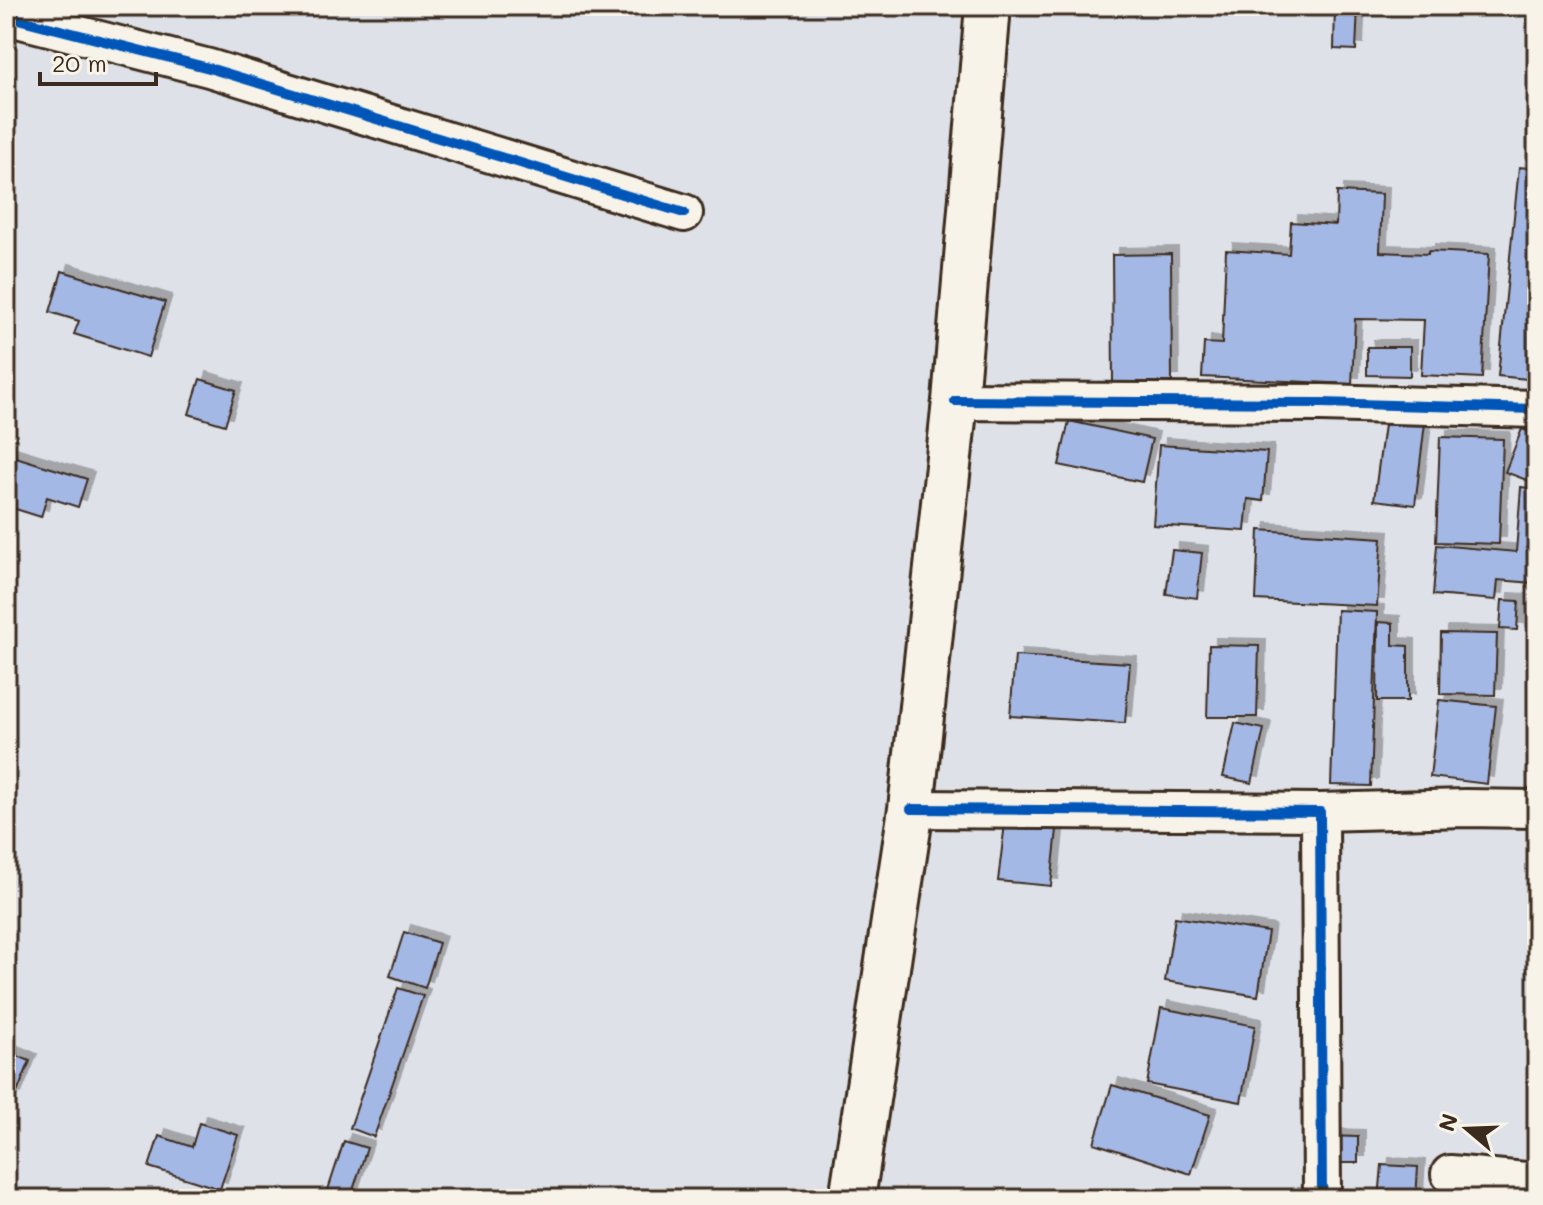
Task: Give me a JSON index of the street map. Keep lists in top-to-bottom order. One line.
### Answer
{"scale_bar":"20 m","north":"left"}
